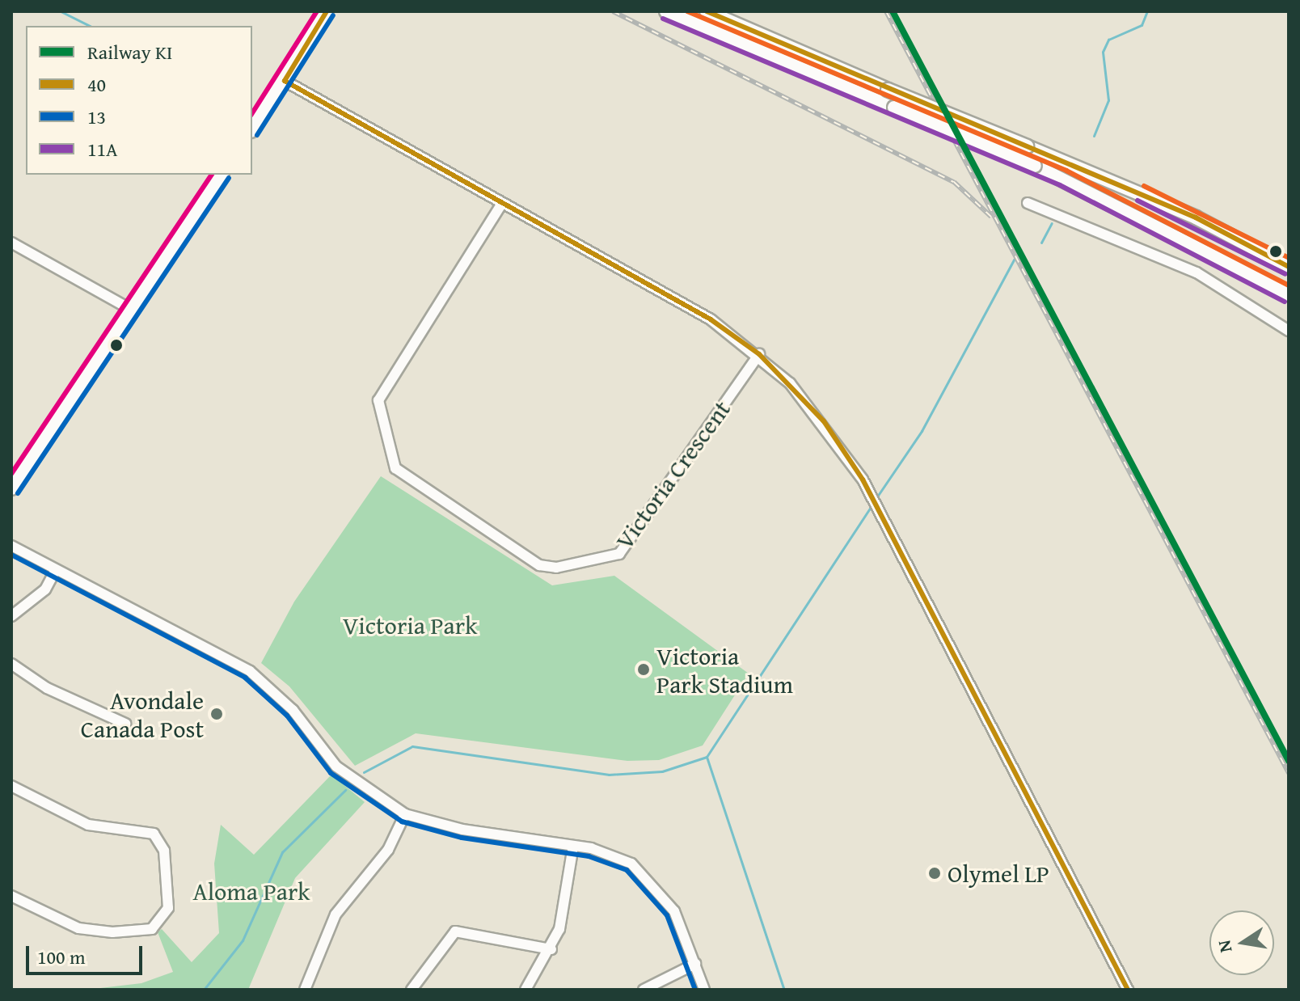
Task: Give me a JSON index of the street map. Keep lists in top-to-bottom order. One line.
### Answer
{"streets":{"street":["Victoria Crescent"]},"parks":["Victoria Park","Aloma Park"],"places":["Victoria Park Stadium","Avondale Canada Post","Olymel LP"],"lines":["rail line KI","transit line 40","transit line 13","transit line 11A"],"legend":["Railway KI","40","13","11A"],"scale_bar":"100 m","north":"left"}
